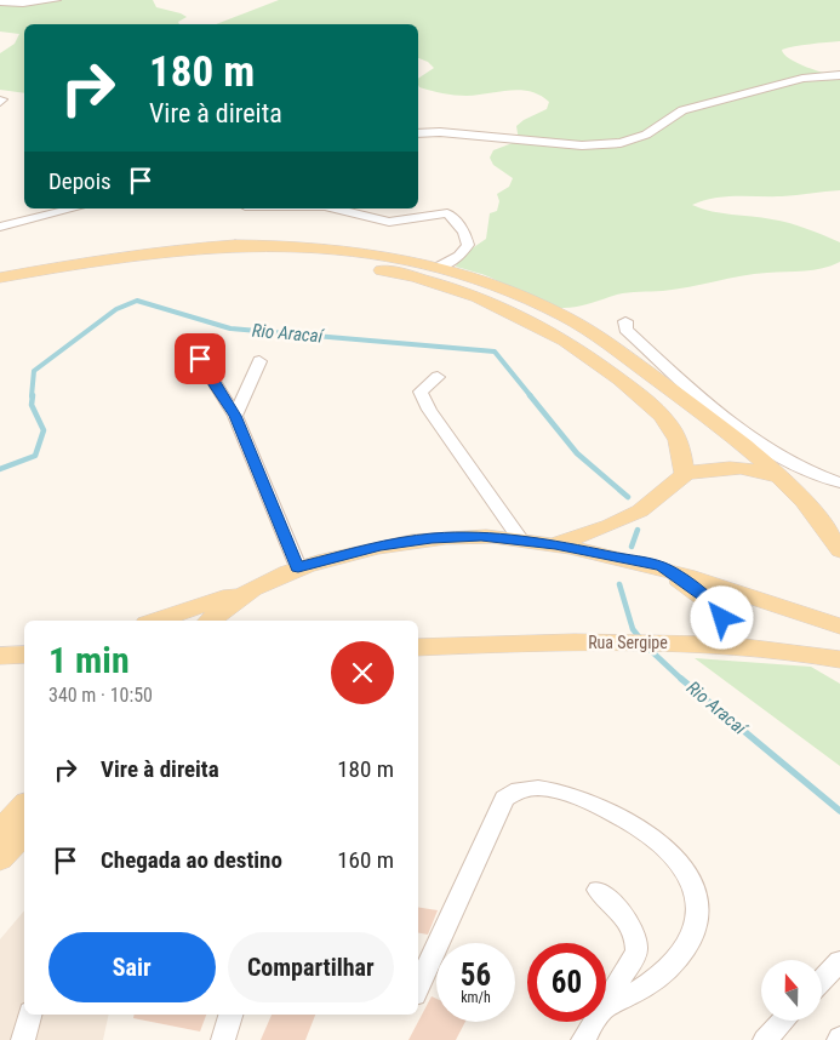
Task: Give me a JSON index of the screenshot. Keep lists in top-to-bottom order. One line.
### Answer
{"streets":{"main road":["Rua Sergipe"]},"water":["Rio Aracaí"],"north":"top","page":{"turn":["180 m","Vire à direita"],"then":"Depois","heading":["1 min","340 m · 10:50"],"list":[{"name":"Vire à direita","value":"180 m"},{"name":"Chegada ao destino","value":"160 m"}],"buttons":["Sair","Compartilhar"],"speed":"56 km/h","limit":"60"}}
